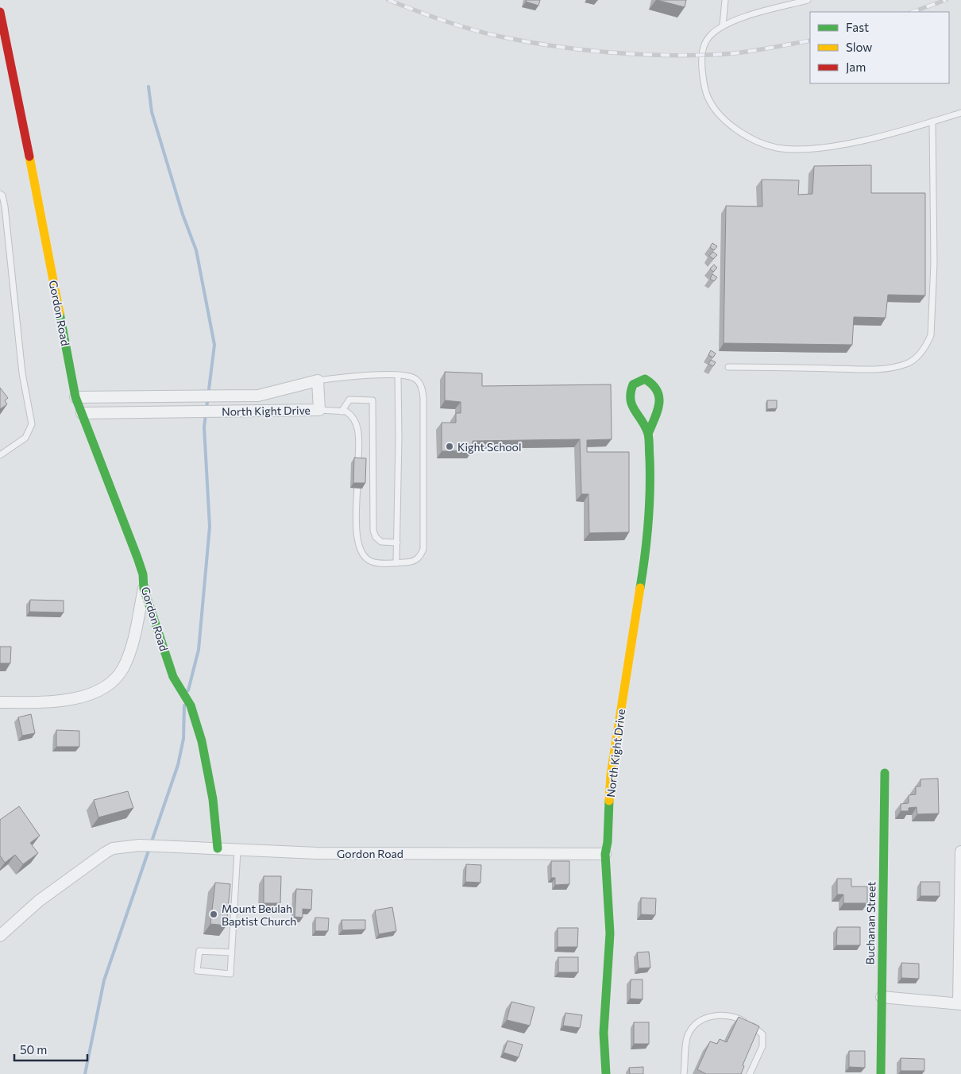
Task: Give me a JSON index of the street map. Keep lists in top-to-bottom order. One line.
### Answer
{"streets":{"street":["Gordon Road","North Kight Drive","Buchanan Street"]},"crossings":[["Gordon Road","North Kight Drive"]],"places":["Kight School","Mount Beulah Baptist Church"],"legend":["Fast","Slow","Jam"],"scale_bar":"50 m"}
